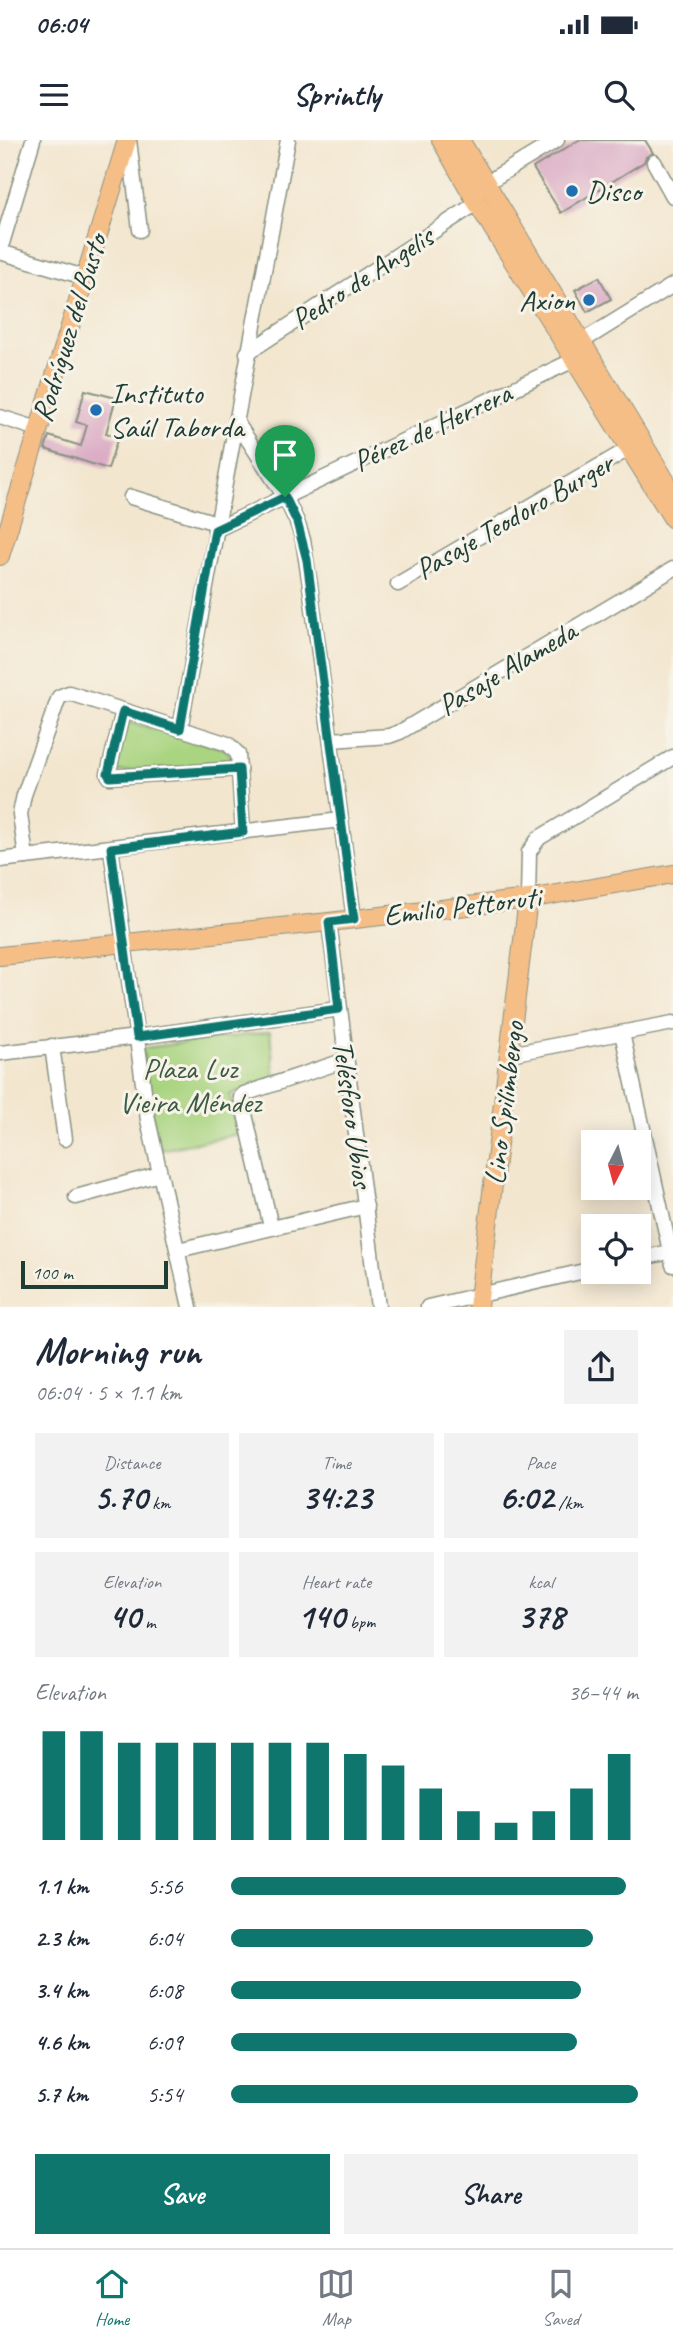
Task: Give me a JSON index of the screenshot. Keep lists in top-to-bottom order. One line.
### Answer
{"streets":{"main road":["Rodríguez del Busto","Emilio Pettoruti","Lino Spilimbergo"],"street":["Pedro de Angelis","Pérez de Herrera","Pasaje Teodoro Burger","Pasaje Alameda","Telésforo Ubios"]},"crossings":[["Emilio Pettoruti","Lino Spilimbergo"],["Emilio Pettoruti","Telésforo Ubios"]],"parks":["Plaza Luz Vieira Méndez"],"places":["Disco","Axion","Instituto Saúl Taborda"],"scale_bar":"100 m","north":"bottom","page":{"status":"06:04","header":"Sprintly","scale":"100 m","heading":["Morning run","06:04 · 5 × 1.1 km"],"stats":[["Distance","5.70 km"],["Time","34:23"],["Pace","6:02 /km"],["Elevation","40 m"],["Heart rate","140 bpm"],["kcal","378"]],"chart":["Elevation","36–44 m"],"list":[{"name":"1.1 km","note":"5:56"},{"name":"2.3 km","note":"6:04"},{"name":"3.4 km","note":"6:08"},{"name":"4.6 km","note":"6:09"},{"name":"5.7 km","note":"5:54"}],"buttons":["Save","Share"],"tabs":["Home","Map","Saved"]}}
